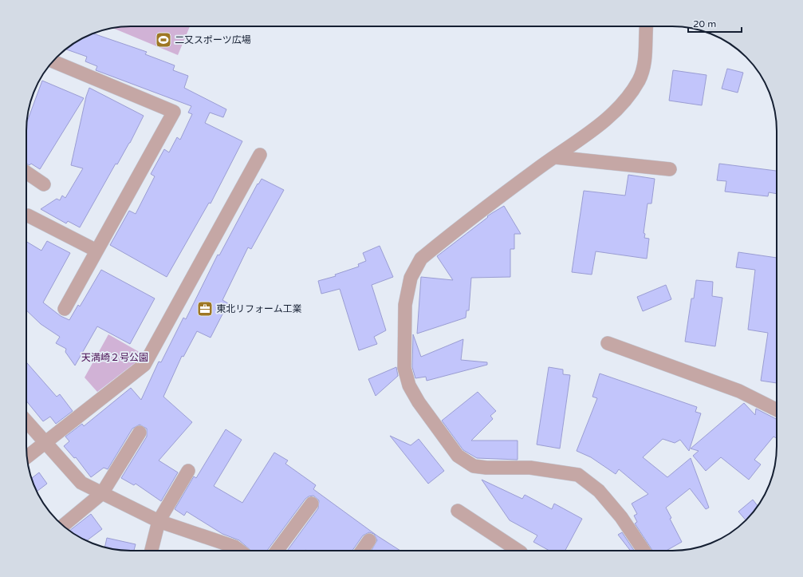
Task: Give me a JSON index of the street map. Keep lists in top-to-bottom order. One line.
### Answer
{"parks":["天満崎２号公園"],"places":{"sports":["二又スポーツ広場"],"office":["東北リフォーム工業"]},"scale_bar":"20 m"}
